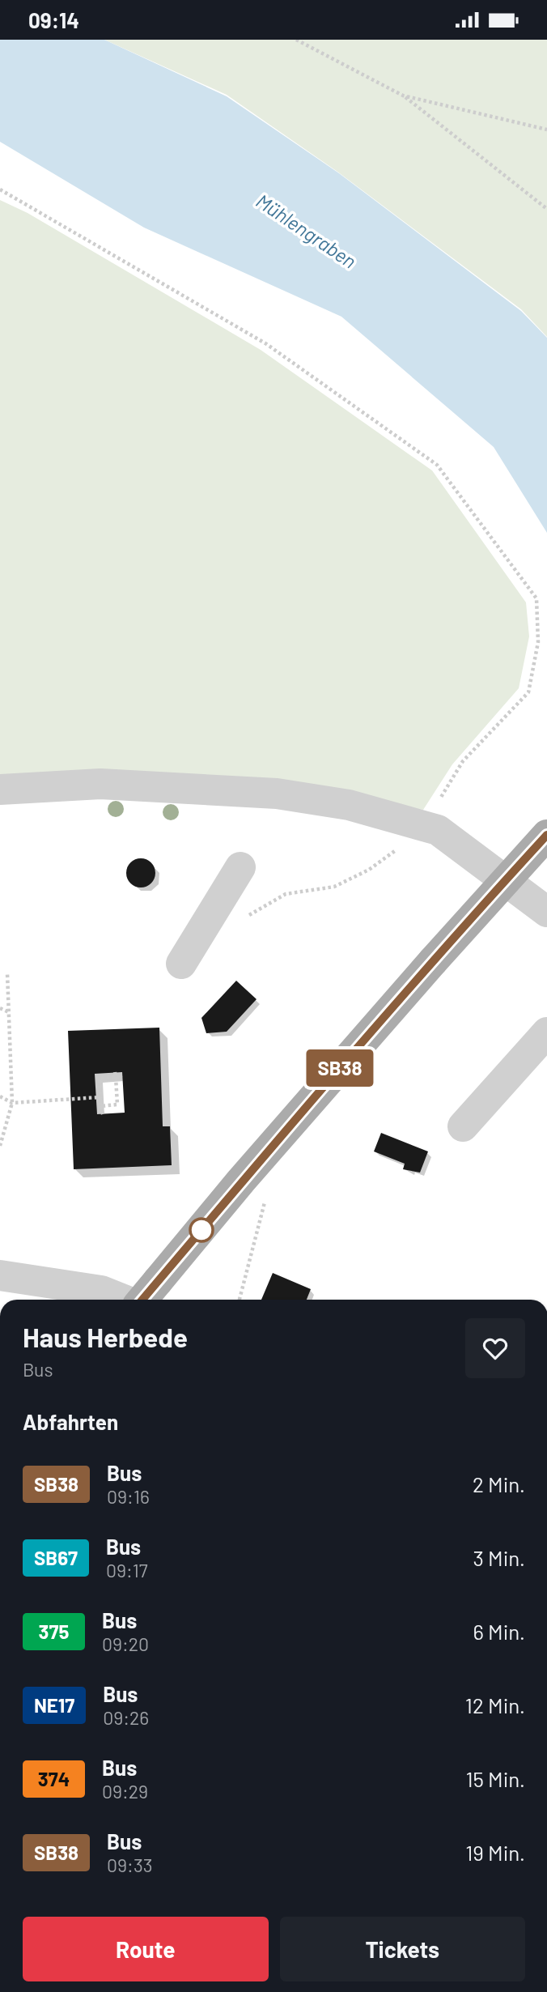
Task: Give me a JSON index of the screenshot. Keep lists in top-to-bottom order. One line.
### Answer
{"water":["Mühlengraben"],"lines":["bus line SB38"],"page":{"status":"09:14","on_map":"SB38","heading":[["Haus Herbede","Bus"],"Abfahrten"],"list":[{"mark":"SB38","name":"Bus","note":"09:16","value":"2 Min."},{"mark":"SB67","name":"Bus","note":"09:17","value":"3 Min."},{"mark":"375","name":"Bus","note":"09:20","value":"6 Min."},{"mark":"NE17","name":"Bus","note":"09:26","value":"12 Min."},{"mark":"374","name":"Bus","note":"09:29","value":"15 Min."},{"mark":"SB38","name":"Bus","note":"09:33","value":"19 Min."}],"buttons":["Route","Tickets"]}}
